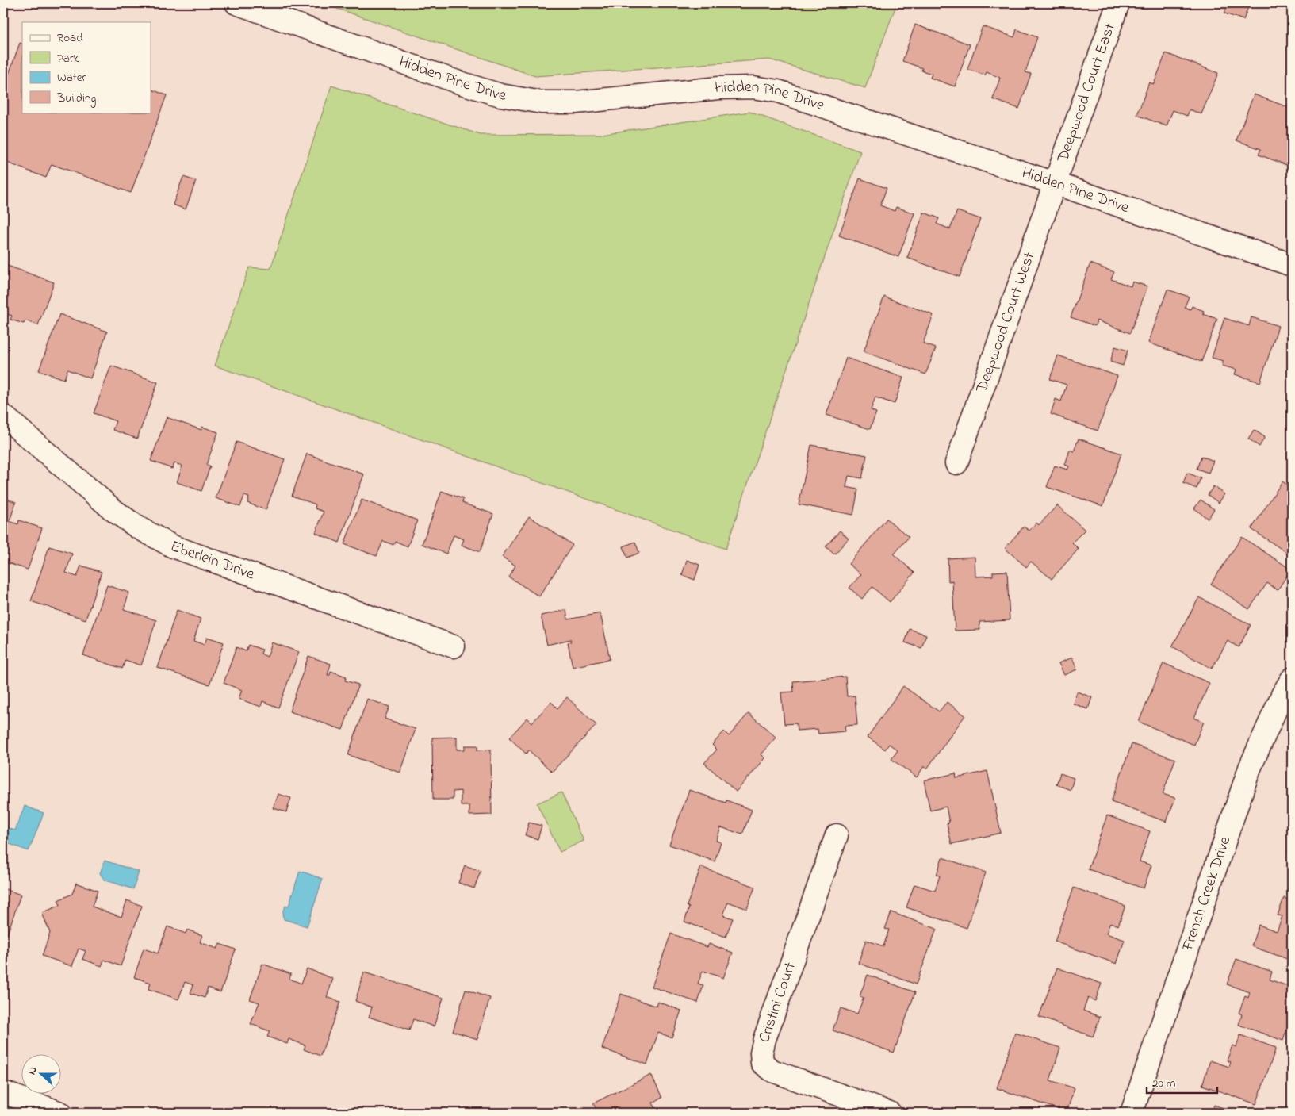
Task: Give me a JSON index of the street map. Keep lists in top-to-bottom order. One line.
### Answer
{"streets":{"street":["Hidden Pine Drive","Deepwood Court East","Deepwood Court West","Eberlein Drive","French Creek Drive","Cristini Court"]},"crossings":[["Hidden Pine Drive","Deepwood Court East"],["Hidden Pine Drive","Deepwood Court West"],["Deepwood Court East","Deepwood Court West"]],"legend":["Road","Park","Water","Building"],"scale_bar":"20 m","north":"left"}
